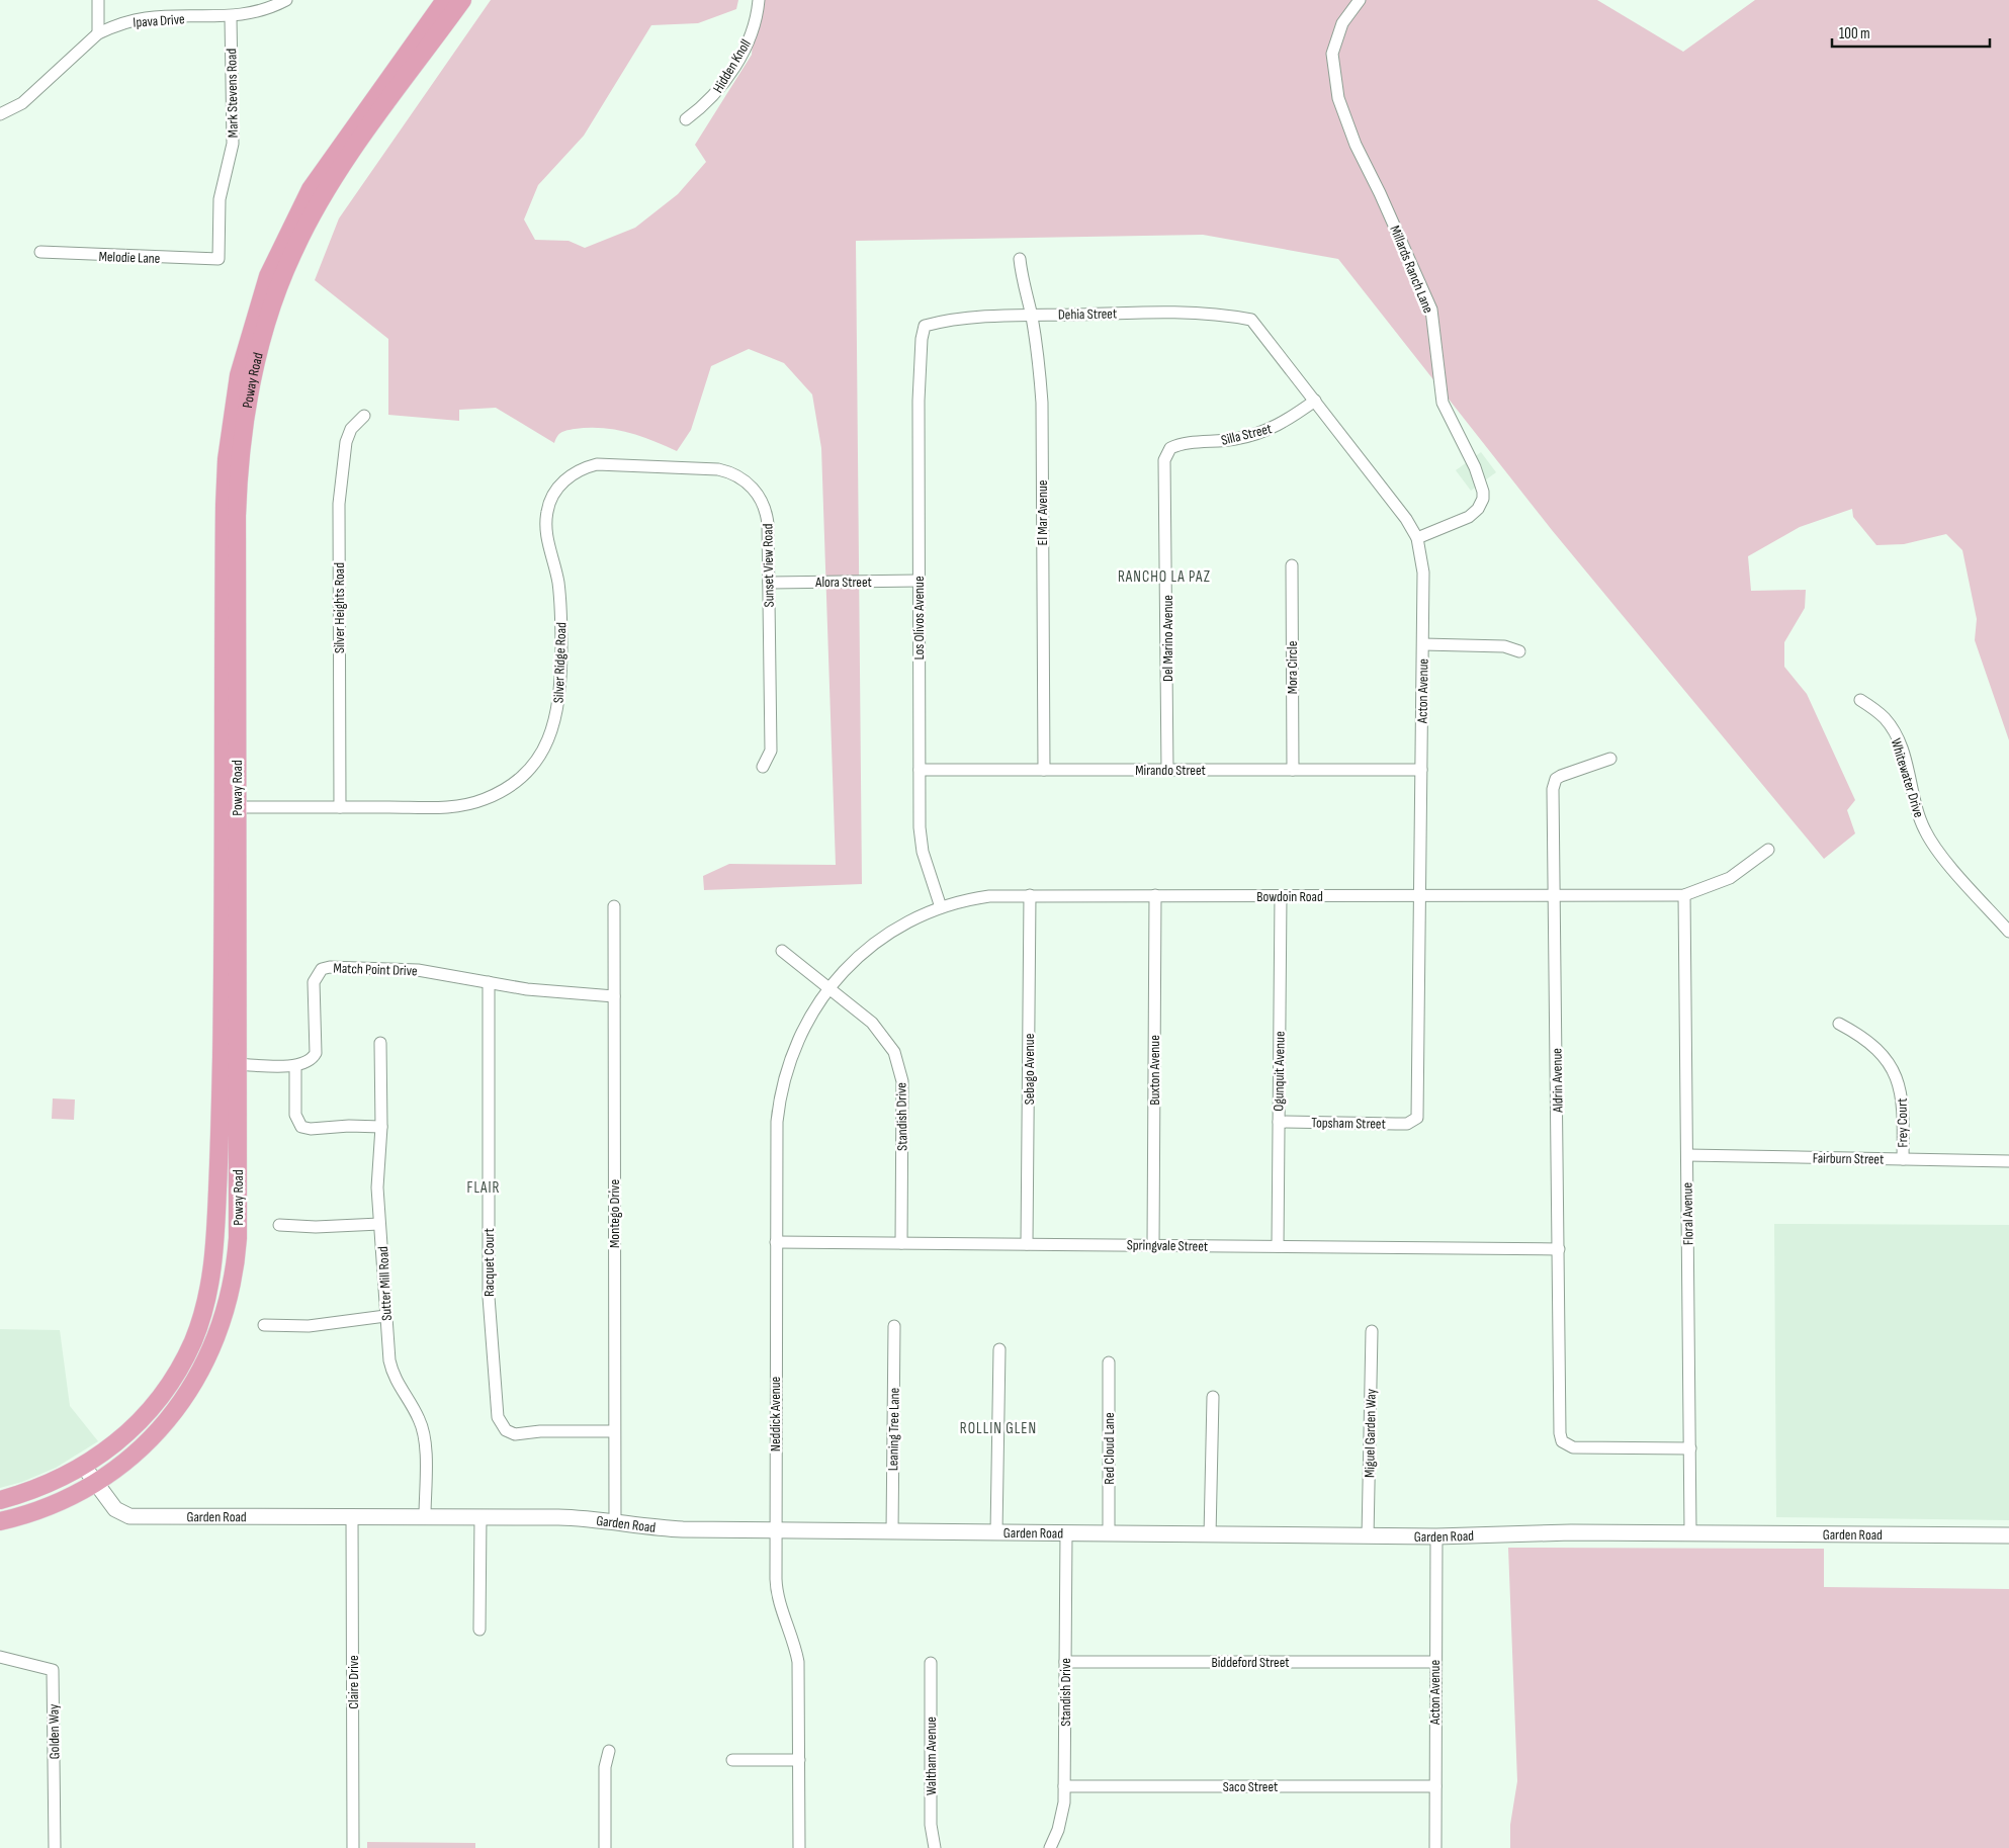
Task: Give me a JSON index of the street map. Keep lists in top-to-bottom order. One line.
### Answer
{"streets":{"main road":["Poway Road"],"street":["Ipava Drive","Hidden Knoll","Mark Stevens Road","Melodie Lane","Millards Ranch Lane","Dehia Street","Silla Street","El Mar Avenue","Sunset View Road","Alora Street","Silver Heights Road","Los Olivos Avenue","Del Marino Avenue","Silver Ridge Road","Mora Circle","Acton Avenue","Mirando Street","Whitewater Drive","Bowdoin Road","Match Point Drive","Sebago Avenue","Buxton Avenue","Ogunquit Avenue","Aldrin Avenue","Standish Drive","Topsham Street","Frey Court","Fairburn Street","Montego Drive","Floral Avenue","Springvale Street","Racquet Court","Sutter Mill Road","Neddick Avenue","Leaning Tree Lane","Miguel Garden Way","Red Cloud Lane","Garden Road","Biddeford Street","Claire Drive","Golden Way","Waltham Avenue","Saco Street"]},"crossings":[["Ipava Drive","Mark Stevens Road"],["Mark Stevens Road","Melodie Lane"],["Millards Ranch Lane","Acton Avenue"],["Dehia Street","El Mar Avenue"],["Dehia Street","Los Olivos Avenue"],["Dehia Street","Acton Avenue"],["Poway Road","Silver Ridge Road"],["Poway Road","Garden Road"],["Silla Street","Del Marino Avenue"],["Silla Street","Acton Avenue"],["El Mar Avenue","Mirando Street"],["Sunset View Road","Alora Street"],["Sunset View Road","Silver Ridge Road"],["Alora Street","Los Olivos Avenue"],["Silver Heights Road","Silver Ridge Road"],["Los Olivos Avenue","Mirando Street"],["Los Olivos Avenue","Bowdoin Road"],["Del Marino Avenue","Mirando Street"],["Mora Circle","Mirando Street"],["Acton Avenue","Mirando Street"],["Acton Avenue","Bowdoin Road"],["Acton Avenue","Topsham Street"],["Acton Avenue","Garden Road"],["Acton Avenue","Biddeford Street"],["Acton Avenue","Saco Street"],["Bowdoin Road","Sebago Avenue"],["Bowdoin Road","Buxton Avenue"],["Bowdoin Road","Ogunquit Avenue"],["Bowdoin Road","Aldrin Avenue"],["Bowdoin Road","Standish Drive"],["Bowdoin Road","Floral Avenue"],["Bowdoin Road","Neddick Avenue"],["Match Point Drive","Montego Drive"],["Match Point Drive","Racquet Court"],["Sebago Avenue","Springvale Street"],["Buxton Avenue","Springvale Street"],["Ogunquit Avenue","Topsham Street"],["Ogunquit Avenue","Springvale Street"],["Aldrin Avenue","Floral Avenue"],["Aldrin Avenue","Springvale Street"],["Standish Drive","Springvale Street"],["Standish Drive","Neddick Avenue"],["Standish Drive","Garden Road"],["Standish Drive","Biddeford Street"],["Standish Drive","Saco Street"],["Frey Court","Fairburn Street"],["Fairburn Street","Floral Avenue"],["Montego Drive","Racquet Court"],["Montego Drive","Garden Road"],["Floral Avenue","Garden Road"],["Springvale Street","Neddick Avenue"],["Sutter Mill Road","Garden Road"],["Neddick Avenue","Garden Road"],["Leaning Tree Lane","Garden Road"],["Miguel Garden Way","Garden Road"],["Red Cloud Lane","Garden Road"],["Garden Road","Claire Drive"]],"districts":["RANCHO LA PAZ","FLAIR","ROLLIN GLEN"],"scale_bar":"100 m"}
